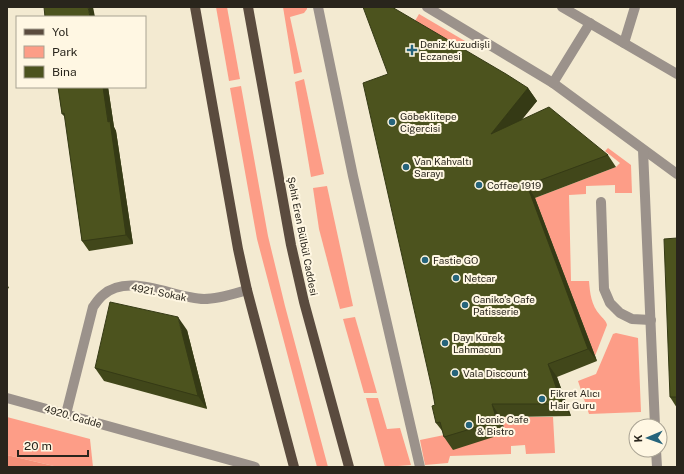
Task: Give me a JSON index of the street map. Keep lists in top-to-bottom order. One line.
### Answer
{"streets":{"main road":["Şehit Eren Bülbül Caddesi"],"street":["4921. Sokak","4920. Cadde"]},"crossings":[["4921. Sokak","4920. Cadde"]],"places":{"health":["Deniz Kuzudişli Eczanesi"],"other":["Göbeklitepe Ciğercisi","Van Kahvaltı Sarayı","Coffee 1919","Fastie GO","Netcar","Caniko's Cafe Patisserie","Dayı Kürek Lahmacun","Vala Discount","Fikret Alıcı Hair Guru","Iconic Cafe & Bistro"]},"legend":["Yol","Park","Bina"],"scale_bar":"20 m","north":"left"}
